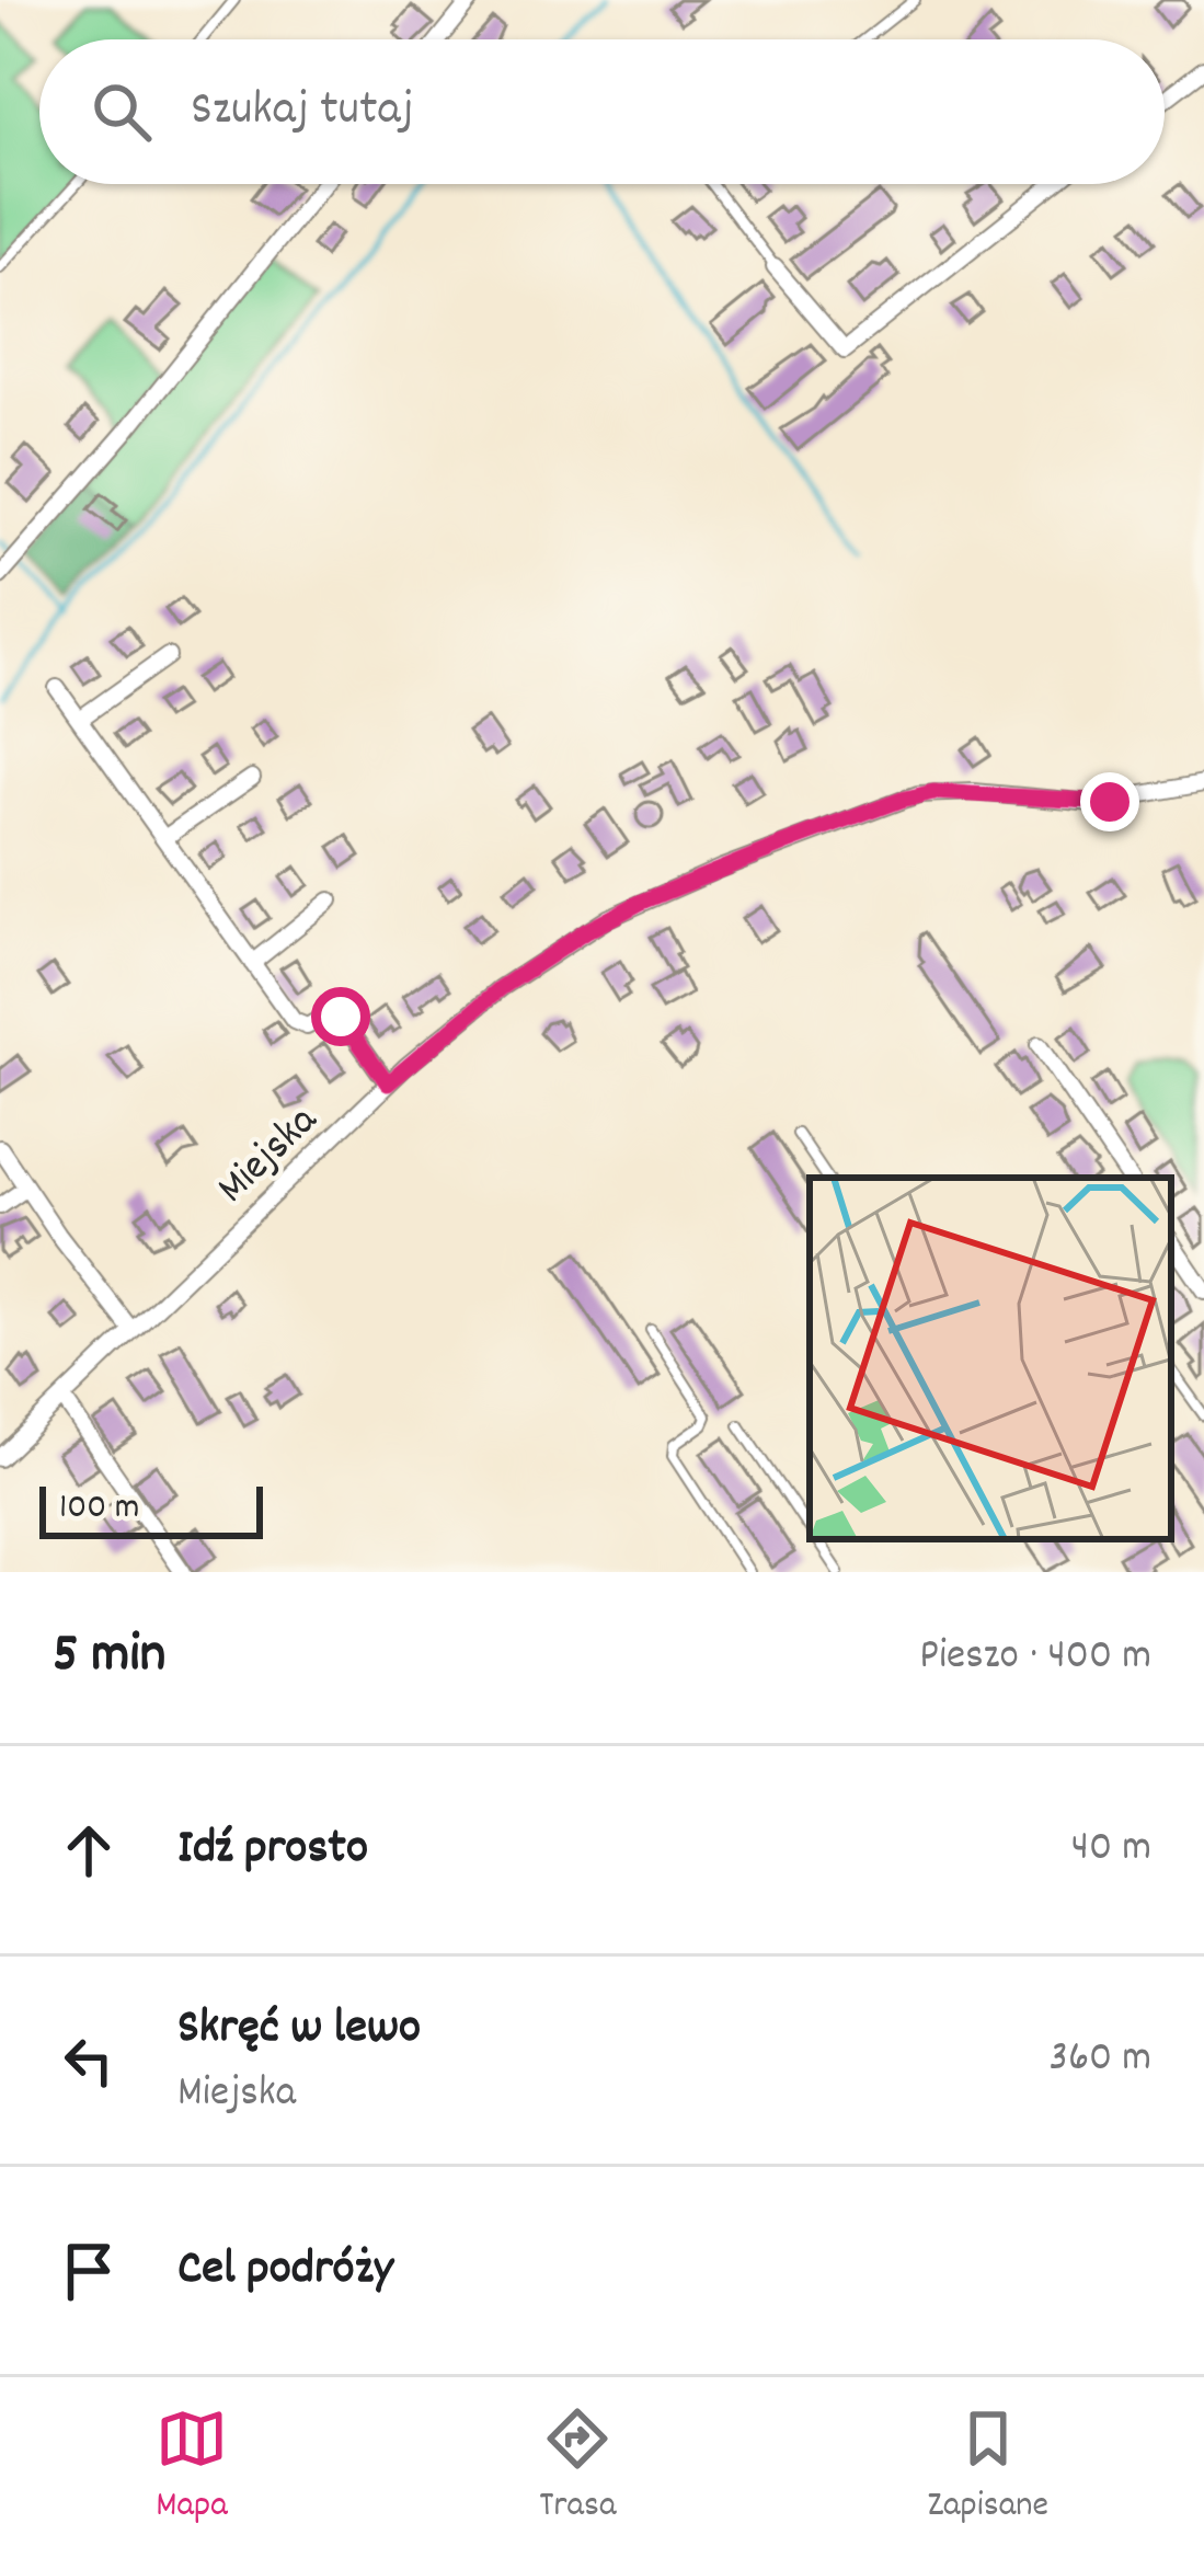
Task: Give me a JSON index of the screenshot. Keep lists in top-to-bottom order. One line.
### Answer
{"streets":{"street":["Miejska"]},"scale_bar":"100 m","page":{"search":"Szukaj tutaj","scale":"100 m","heading":["5 min","Pieszo · 400 m"],"list":[["Idź prosto","40 m"],["Skręć w lewo","Miejska","360 m"],"Cel podróży"],"nav":["Mapa","Trasa","Zapisane"]}}
